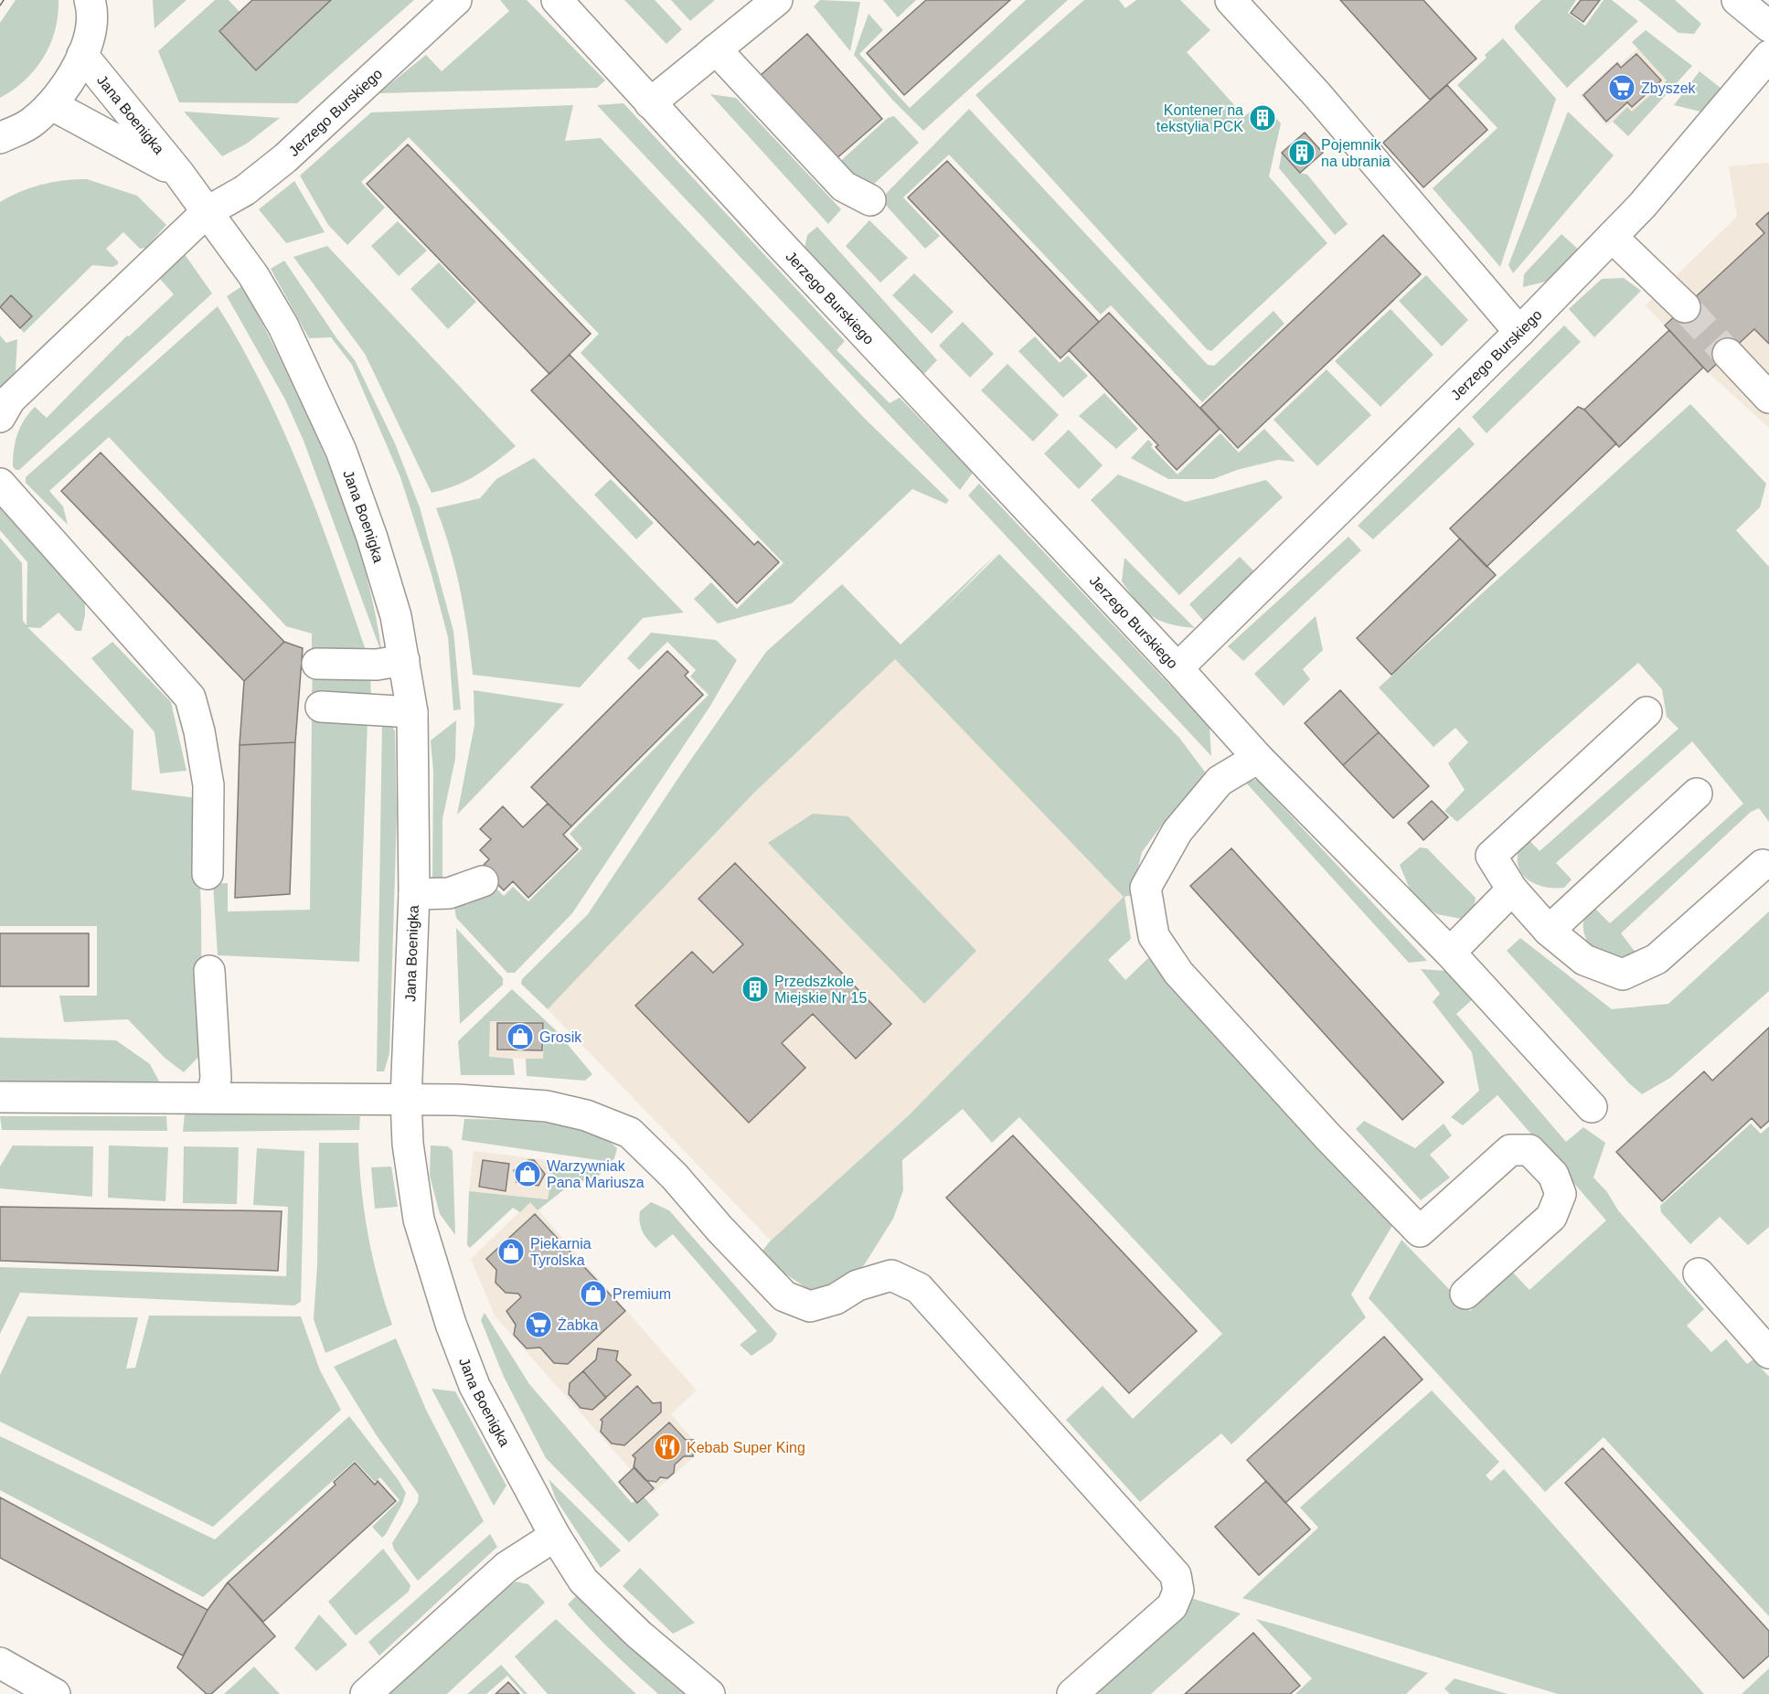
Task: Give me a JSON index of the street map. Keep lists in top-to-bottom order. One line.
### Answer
{"streets":{"street":["Jerzego Burskiego","Jana Boenigka"]},"crossings":[["Jerzego Burskiego","Jana Boenigka"]],"places":{"supermarket":["Zbyszek","Żabka"],"building":["Kontener na tekstylia PCK","Pojemnik na ubrania","Przedszkole Miejskie Nr 15"],"shop":["Grosik","Warzywniak Pana Mariusza","Piekarnia Tyrolska","Premium"],"restaurant":["Kebab Super King"]}}
